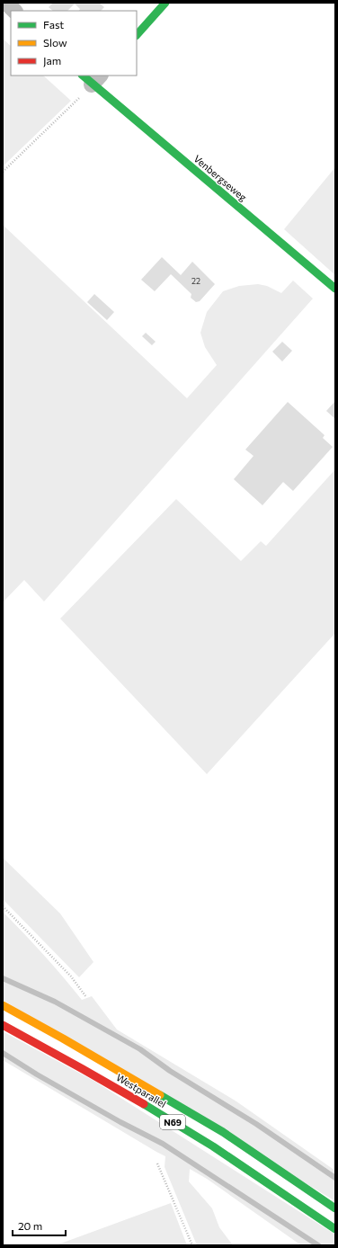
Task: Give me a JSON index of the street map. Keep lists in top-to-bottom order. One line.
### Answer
{"streets":{"main road":["Venbergseweg","Westparallel","N69"]},"house_numbers":["22"],"legend":["Fast","Slow","Jam"],"scale_bar":"20 m"}
